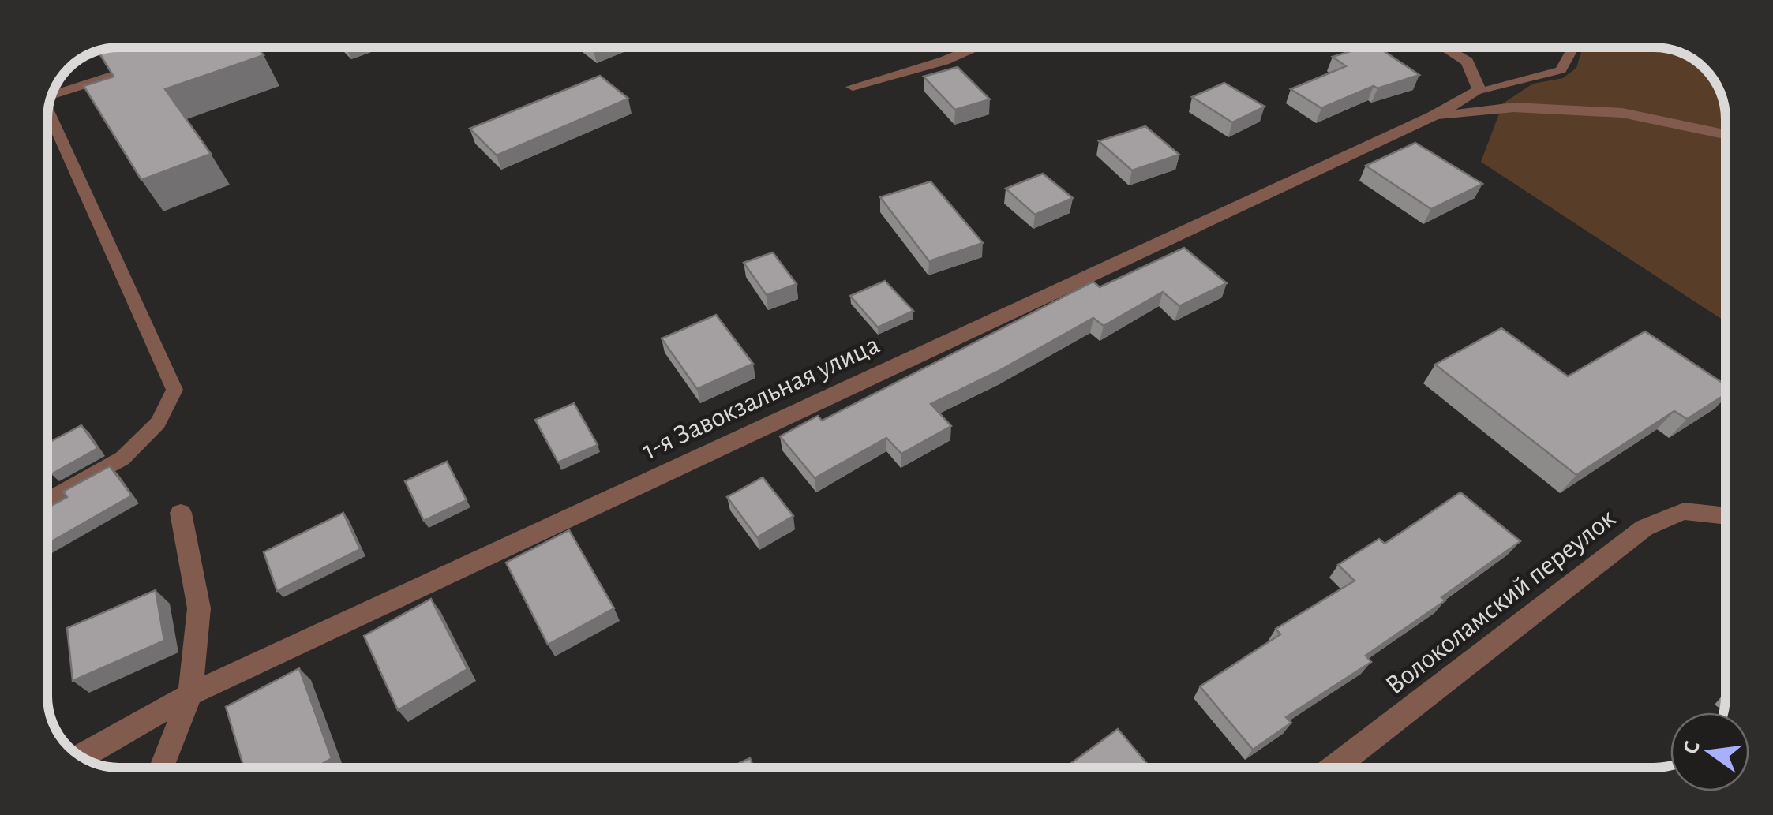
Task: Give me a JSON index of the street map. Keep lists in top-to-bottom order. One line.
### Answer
{"streets":{"street":["1-я Завокзальная улица","Волоколамский переулок"]},"north":"left"}
